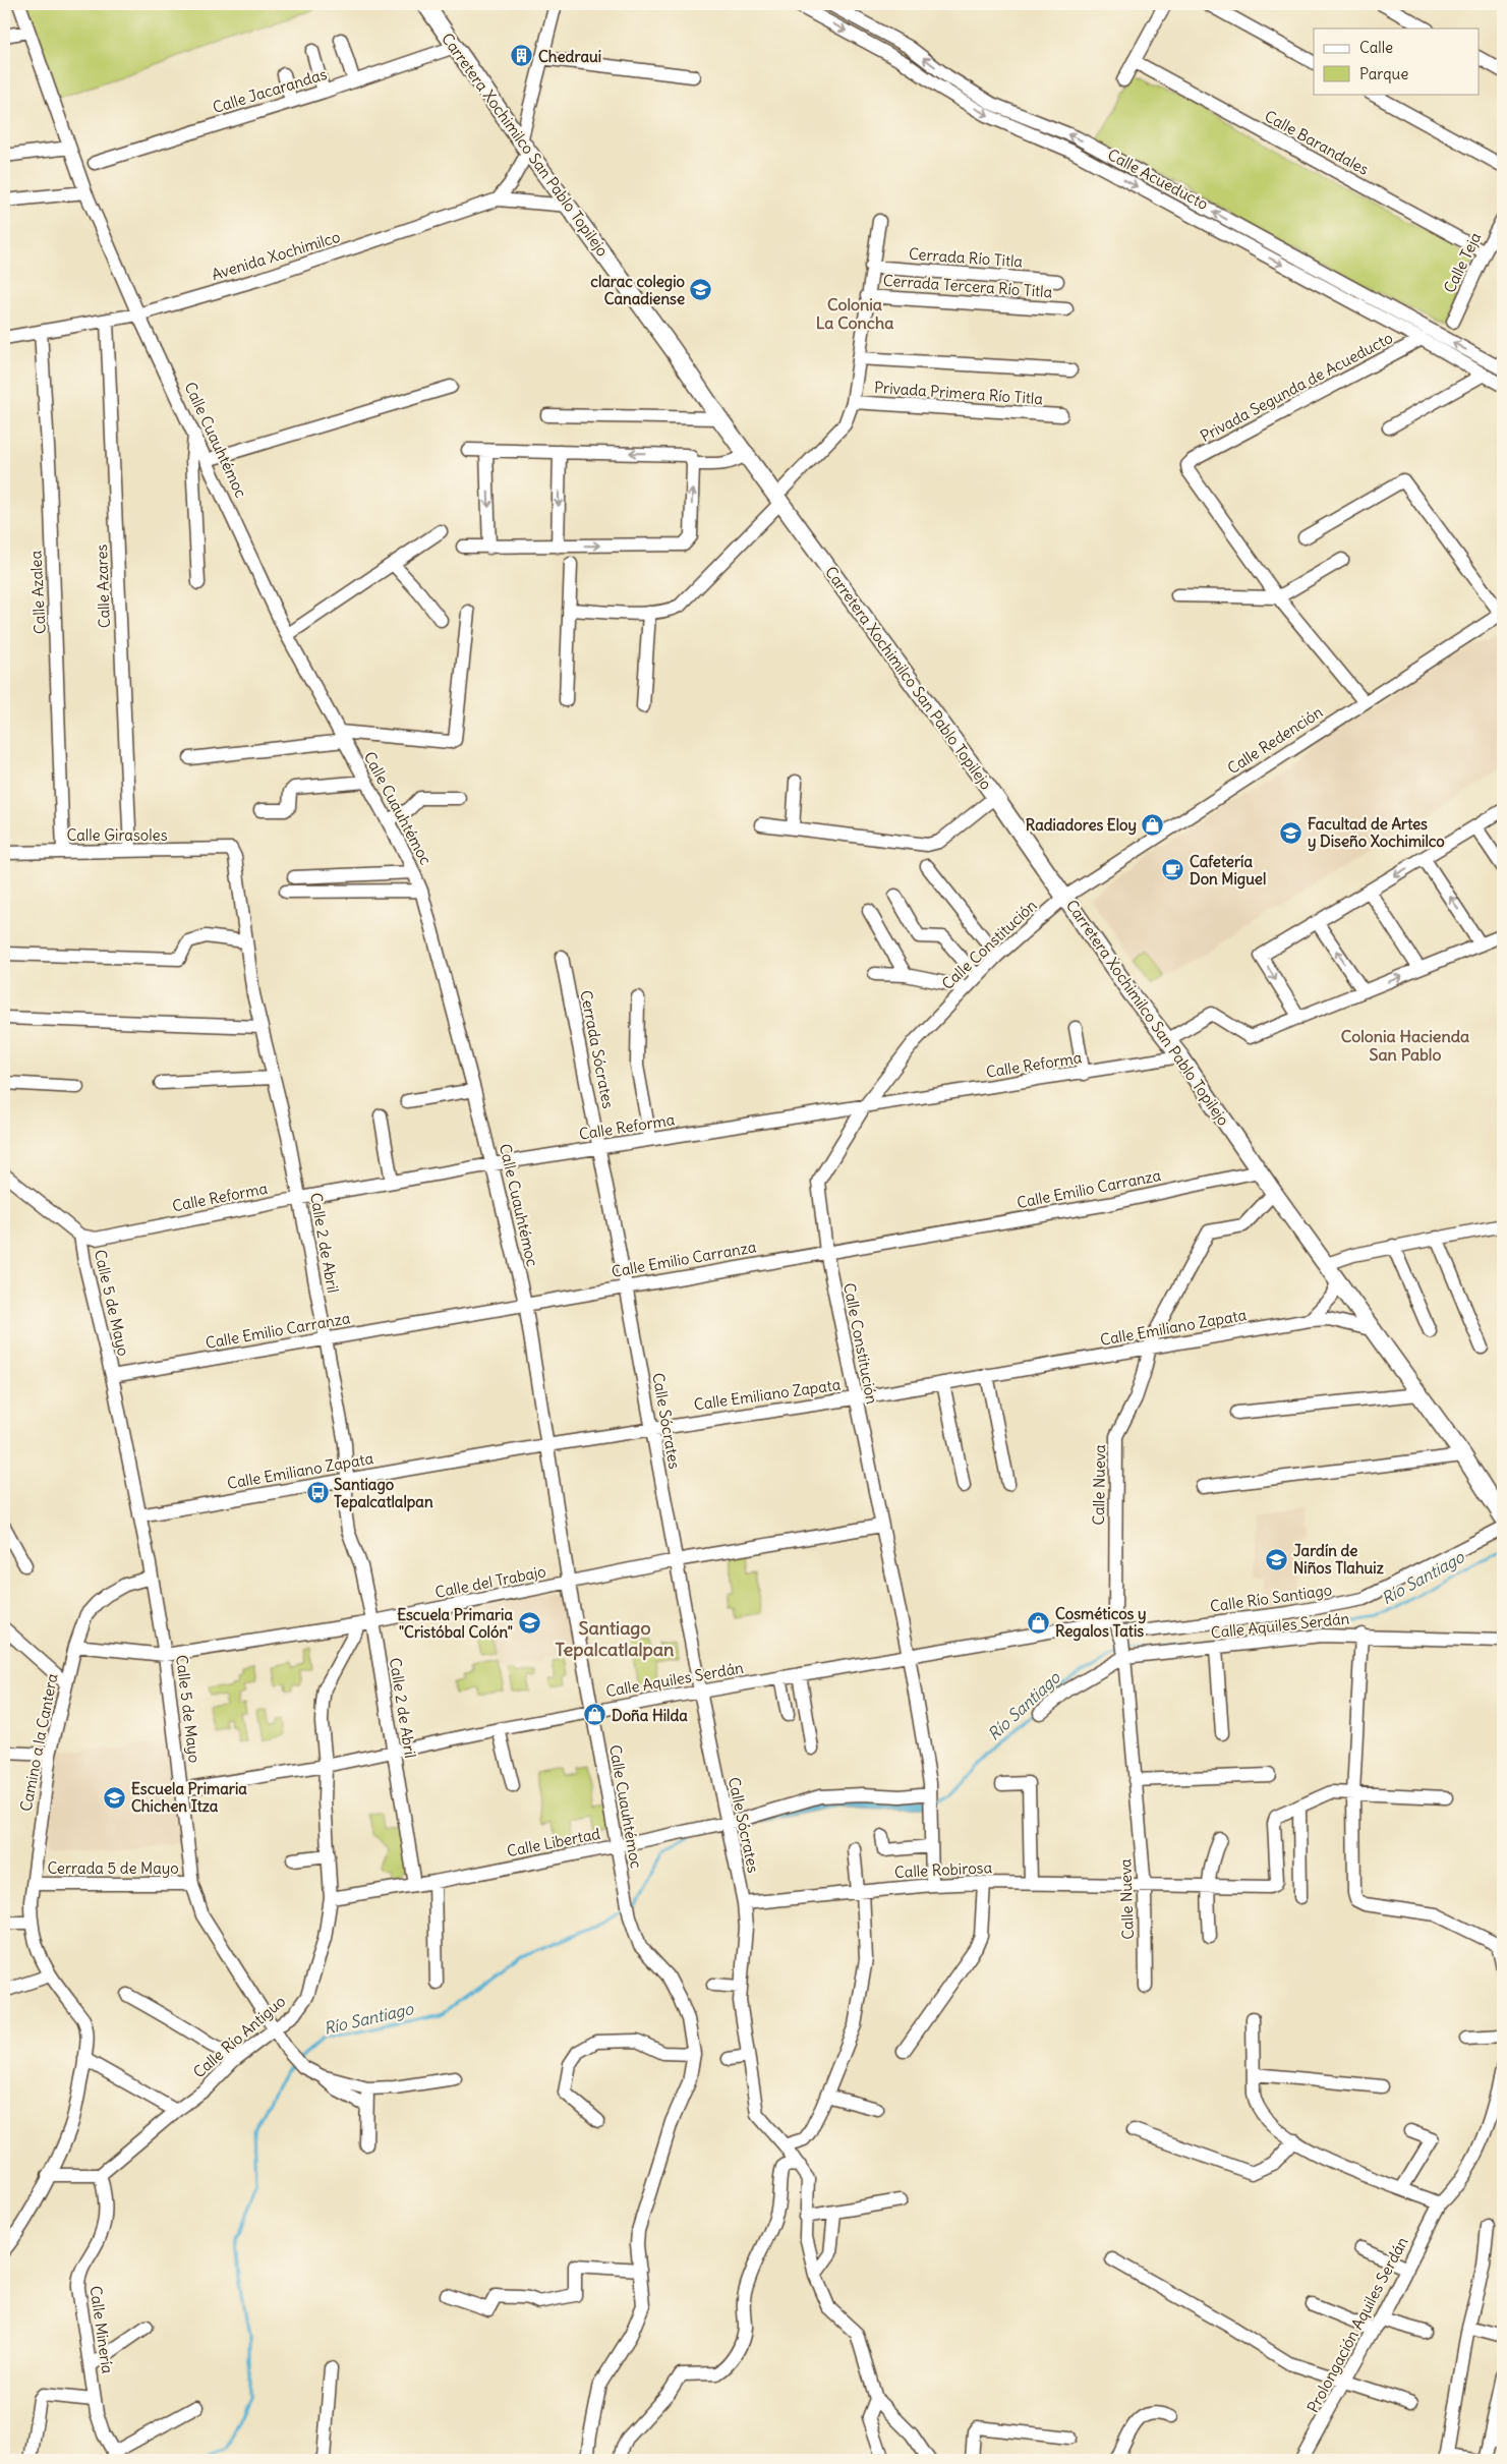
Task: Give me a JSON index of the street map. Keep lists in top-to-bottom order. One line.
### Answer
{"streets":{"main road":["Carretera Xochimilco San Pablo Topilejo"],"street":["Calle Jacarandas","Calle Barandales","Calle Acueducto","Avenida Xochimilco","Cerrada Río Titla","Calle Teja","Cerrada Tercera Río Titla","Privada Segunda de Acueducto","Privada Primera Río Titla","Calle Cuauhtémoc","Calle Azares","Calle Azalea","Calle Redención","Calle Girasoles","Calle Constitución","Cerrada Sócrates","Calle Reforma","Calle Emilio Carranza","Calle 2 de Abril","Calle 5 de Mayo","Calle Emiliano Zapata","Calle Sócrates","Calle Nueva","Calle del Trabajo","Calle Río Santiago","Calle Aquiles Serdán","Camino a la Cantera","Calle Libertad","Cerrada 5 de Mayo","Calle Robirosa","Calle Río Antiguo","Prolongación Aquiles Serdán","Calle Minería"]},"crossings":[["Calle Jacarandas","Carretera Xochimilco San Pablo Topilejo"],["Calle Barandales","Calle Teja"],["Carretera Xochimilco San Pablo Topilejo","Calle Redención"],["Carretera Xochimilco San Pablo Topilejo","Calle Constitución"],["Carretera Xochimilco San Pablo Topilejo","Calle Reforma"],["Carretera Xochimilco San Pablo Topilejo","Calle Emilio Carranza"],["Carretera Xochimilco San Pablo Topilejo","Calle Emiliano Zapata"],["Carretera Xochimilco San Pablo Topilejo","Calle Nueva"],["Calle Acueducto","Privada Segunda de Acueducto"],["Avenida Xochimilco","Calle Cuauhtémoc"],["Avenida Xochimilco","Calle Azares"],["Avenida Xochimilco","Calle Azalea"],["Calle Cuauhtémoc","Calle Reforma"],["Calle Cuauhtémoc","Calle Emilio Carranza"],["Calle Cuauhtémoc","Calle Emiliano Zapata"],["Calle Cuauhtémoc","Calle del Trabajo"],["Calle Cuauhtémoc","Calle Aquiles Serdán"],["Calle Cuauhtémoc","Calle Libertad"],["Calle Azares","Calle Girasoles"],["Calle Azalea","Calle Girasoles"],["Calle Redención","Calle Constitución"],["Calle Girasoles","Calle 2 de Abril"],["Calle Constitución","Calle Reforma"],["Calle Constitución","Calle Emilio Carranza"],["Calle Constitución","Calle Emiliano Zapata"],["Calle Constitución","Calle del Trabajo"],["Calle Constitución","Calle Aquiles Serdán"],["Calle Constitución","Calle Libertad"],["Calle Constitución","Calle Robirosa"],["Cerrada Sócrates","Calle Reforma"],["Cerrada Sócrates","Calle Sócrates"],["Calle Reforma","Calle 2 de Abril"],["Calle Reforma","Calle 5 de Mayo"],["Calle Reforma","Calle Sócrates"],["Calle Emilio Carranza","Calle 2 de Abril"],["Calle Emilio Carranza","Calle 5 de Mayo"],["Calle Emilio Carranza","Calle Sócrates"],["Calle 2 de Abril","Calle Emiliano Zapata"],["Calle 2 de Abril","Calle del Trabajo"],["Calle 2 de Abril","Calle Aquiles Serdán"],["Calle 2 de Abril","Calle Libertad"],["Calle 5 de Mayo","Calle Emiliano Zapata"],["Calle 5 de Mayo","Calle del Trabajo"],["Calle 5 de Mayo","Calle Aquiles Serdán"],["Calle 5 de Mayo","Camino a la Cantera"],["Calle 5 de Mayo","Cerrada 5 de Mayo"],["Calle 5 de Mayo","Calle Río Antiguo"],["Calle Emiliano Zapata","Calle Sócrates"],["Calle Emiliano Zapata","Calle Nueva"],["Calle Sócrates","Calle del Trabajo"],["Calle Sócrates","Calle Aquiles Serdán"],["Calle Sócrates","Calle Libertad"],["Calle Sócrates","Calle Robirosa"],["Calle Nueva","Calle Río Santiago"],["Calle Nueva","Calle Aquiles Serdán"],["Calle Nueva","Calle Robirosa"],["Calle del Trabajo","Camino a la Cantera"],["Calle del Trabajo","Calle Río Antiguo"],["Calle Río Santiago","Calle Aquiles Serdán"],["Calle Aquiles Serdán","Calle Río Antiguo"],["Camino a la Cantera","Cerrada 5 de Mayo"],["Calle Libertad","Calle Río Antiguo"],["Calle Río Antiguo","Calle Minería"]],"districts":["Colonia La Concha","Colonia Hacienda San Pablo","Santiago Tepalcatlalpan"],"water":["Río Santiago"],"places":{"building":["Chedraui"],"school or university":["clarac colegio Canadiense","Facultad de Artes y Diseño Xochimilco","Jardín de Niños Tlahuiz","Escuela Primaria \"Cristóbal Colón\"","Escuela Primaria Chichen Itza"],"shop":["Radiadores Eloy","Cosméticos y Regalos Tatis","Doña Hilda"],"cafe":["Cafetería Don Miguel"],"bus stop":["Santiago Tepalcatlalpan"]},"legend":["Calle","Parque"]}
